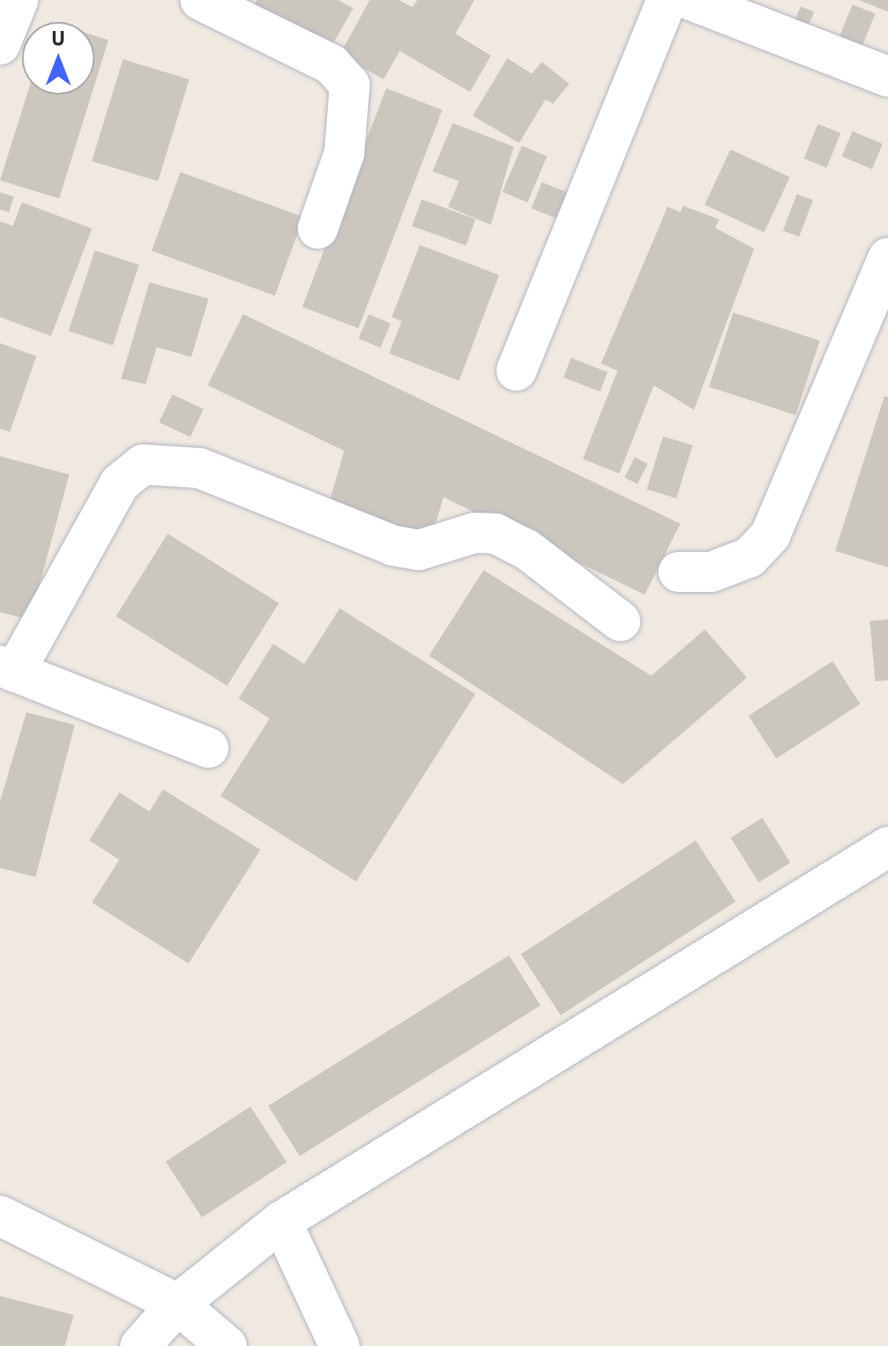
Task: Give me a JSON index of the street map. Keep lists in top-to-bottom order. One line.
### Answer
{"north":"top"}
